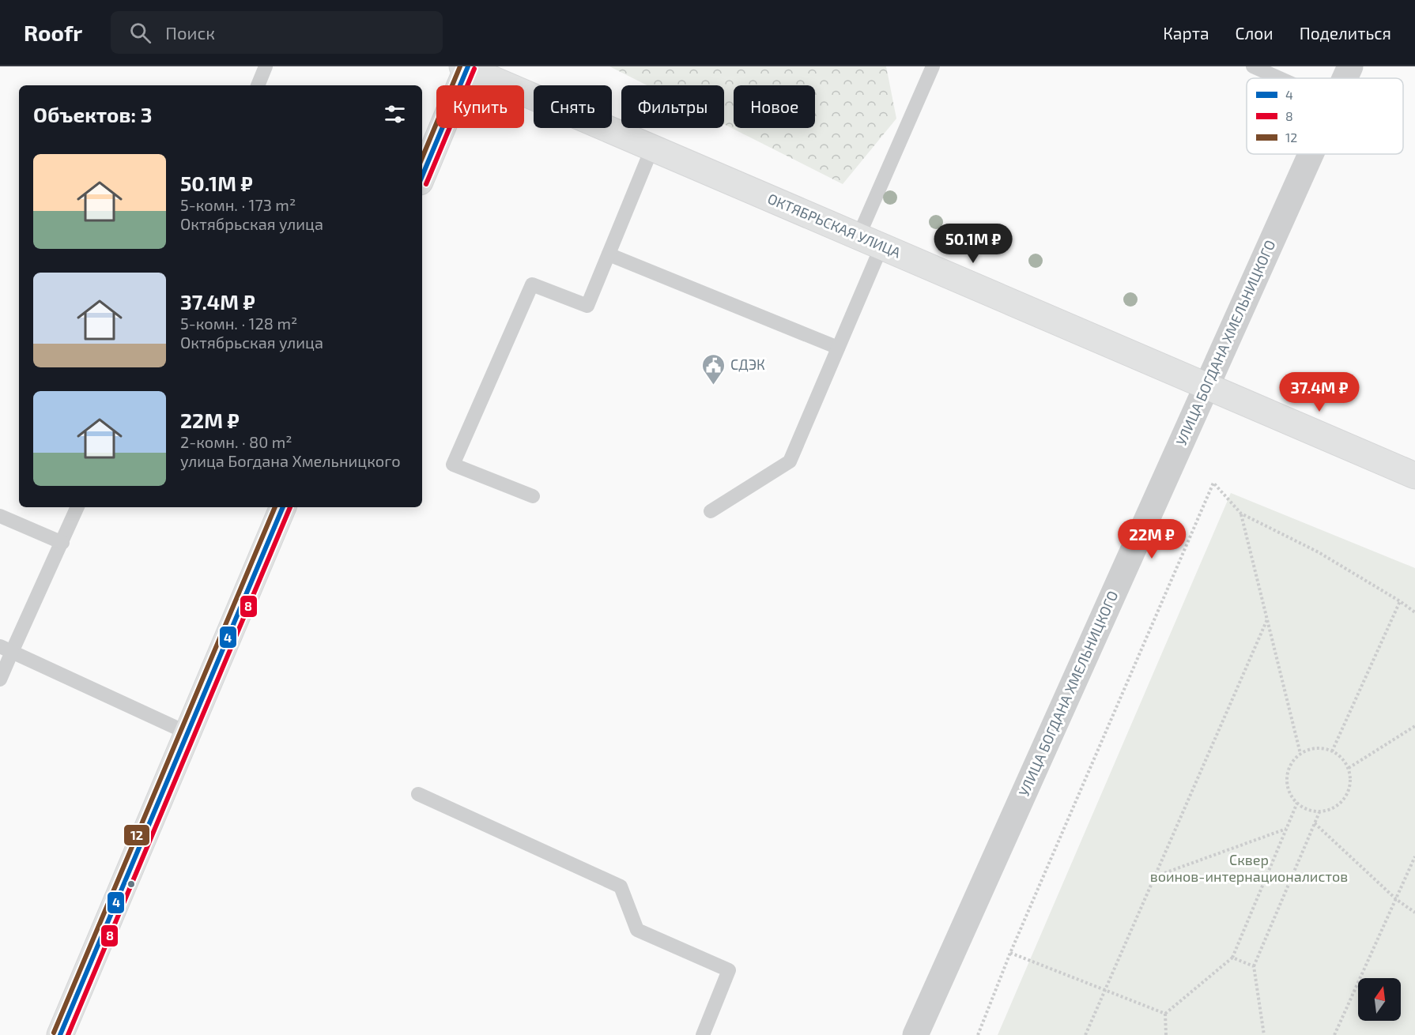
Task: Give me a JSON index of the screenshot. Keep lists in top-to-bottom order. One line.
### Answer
{"streets":{"main road":["ОКТЯБРЬСКАЯ УЛИЦА"],"street":["УЛИЦА БОГДАНА ХМЕЛЬНИЦКОГО"]},"crossings":[["ОКТЯБРЬСКАЯ УЛИЦА","УЛИЦА БОГДАНА ХМЕЛЬНИЦКОГО"]],"parks":["Сквер воинов-интернационалистов"],"places":{"public building":["СДЭК"]},"lines":["transit line 4","transit line 12","transit line 8"],"legend":["4","8","12"],"north":"top","page":{"header":"Roofr","search":"Поиск","nav":["Карта","Слои","Поделиться"],"chip":["Купить","Снять","Фильтры","Новое"],"heading":"Объектов: 3","list":[{"name":"50.1M ₽","note":"5-комн. · 173 m² · Октябрьская улица"},{"name":"37.4M ₽","note":"5-комн. · 128 m² · Октябрьская улица"},{"name":"22M ₽","note":"2-комн. · 80 m² · улица Богдана Хмельницкого"}],"price":["50.1M ₽","37.4M ₽","22M ₽"]}}
